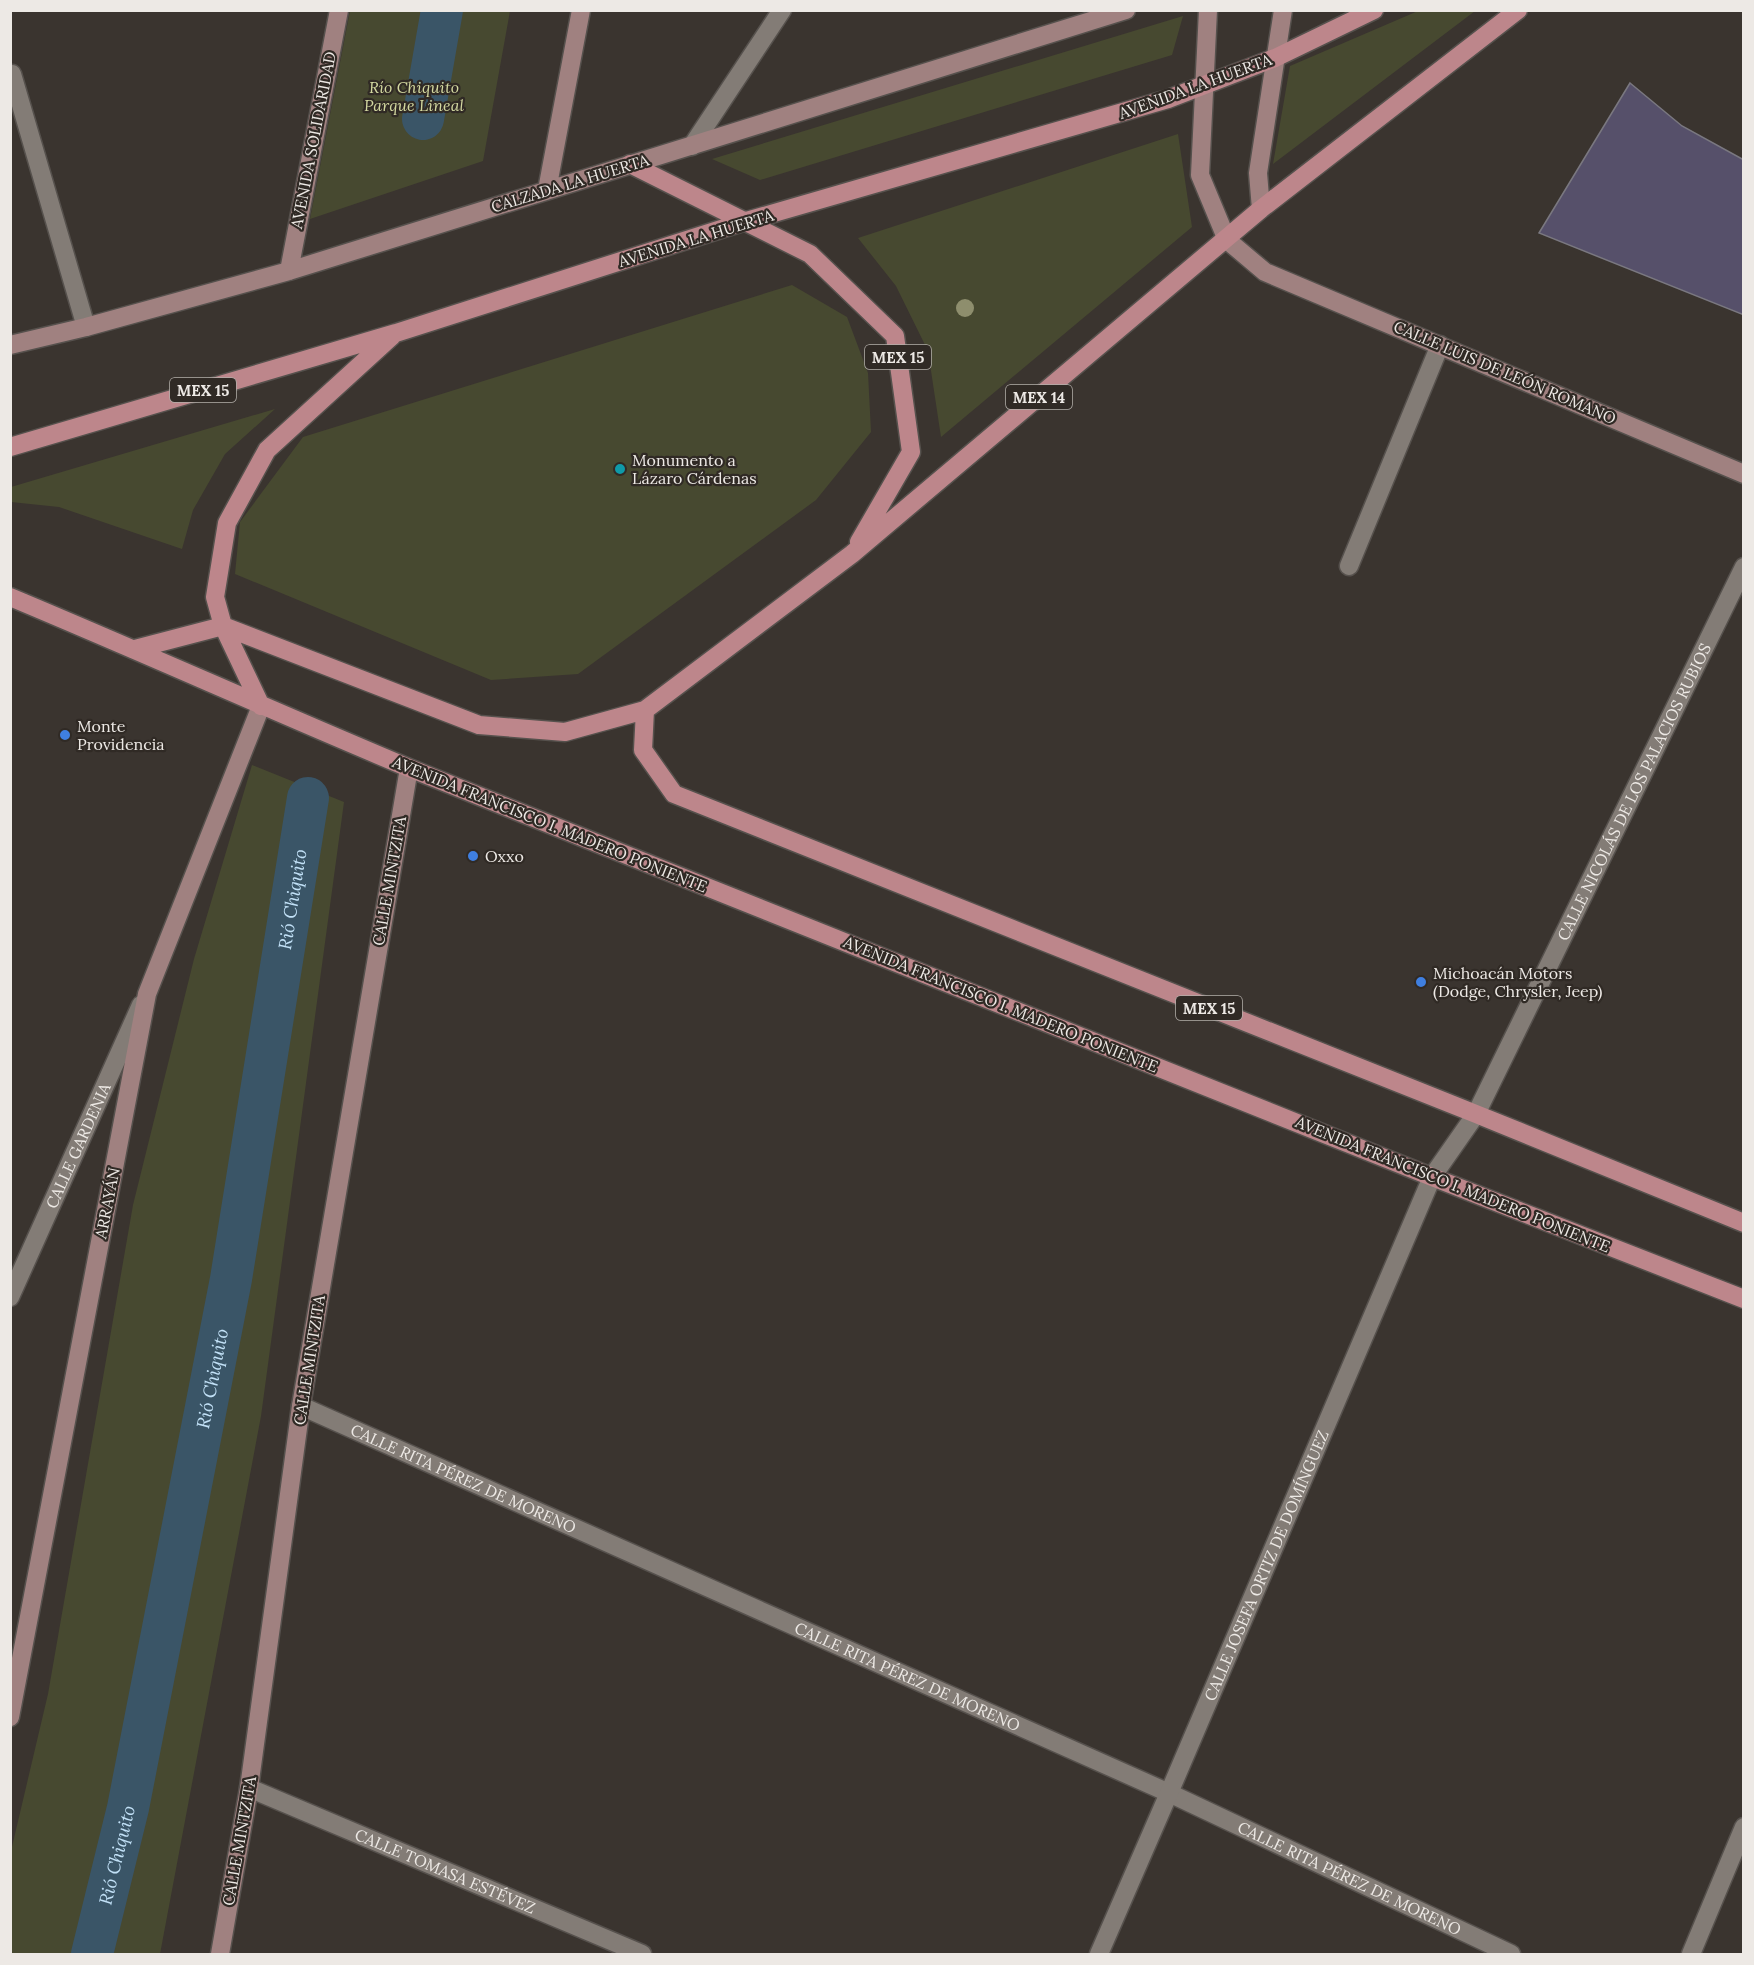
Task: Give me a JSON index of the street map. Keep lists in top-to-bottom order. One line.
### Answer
{"streets":{"main road":["AVENIDA LA HUERTA","MEX 15","MEX 14","AVENIDA FRANCISCO I. MADERO PONIENTE"],"street":["AVENIDA SOLIDARIDAD","CALZADA LA HUERTA","CALLE LUIS DE LEÓN ROMANO","CALLE NICOLÁS DE LOS PALACIOS RUBIOS","CALLE MINTZITA","CALLE GARDENIA","ARRAYÁN","CALLE RITA PÉREZ DE MORENO","CALLE JOSEFA ORTIZ DE DOMÍNGUEZ","CALLE TOMASA ESTÉVEZ"]},"crossings":[["AVENIDA LA HUERTA","MEX 15"],["AVENIDA SOLIDARIDAD","CALZADA LA HUERTA"],["MEX 15","MEX 14"],["MEX 15","CALLE NICOLÁS DE LOS PALACIOS RUBIOS"],["CALLE LUIS DE LEÓN ROMANO","MEX 14"],["CALLE NICOLÁS DE LOS PALACIOS RUBIOS","AVENIDA FRANCISCO I. MADERO PONIENTE"],["CALLE NICOLÁS DE LOS PALACIOS RUBIOS","CALLE JOSEFA ORTIZ DE DOMÍNGUEZ"],["AVENIDA FRANCISCO I. MADERO PONIENTE","CALLE MINTZITA"],["AVENIDA FRANCISCO I. MADERO PONIENTE","ARRAYÁN"],["AVENIDA FRANCISCO I. MADERO PONIENTE","CALLE JOSEFA ORTIZ DE DOMÍNGUEZ"],["CALLE MINTZITA","CALLE RITA PÉREZ DE MORENO"],["CALLE MINTZITA","CALLE TOMASA ESTÉVEZ"],["CALLE GARDENIA","ARRAYÁN"],["CALLE RITA PÉREZ DE MORENO","CALLE JOSEFA ORTIZ DE DOMÍNGUEZ"]],"water":["Rió Chiquito"],"parks":["Río Chiquito Parque Lineal"],"places":["Monumento a Lázaro Cárdenas","Monte Providencia","Oxxo","Michoacán Motors (Dodge, Chrysler, Jeep)"]}
